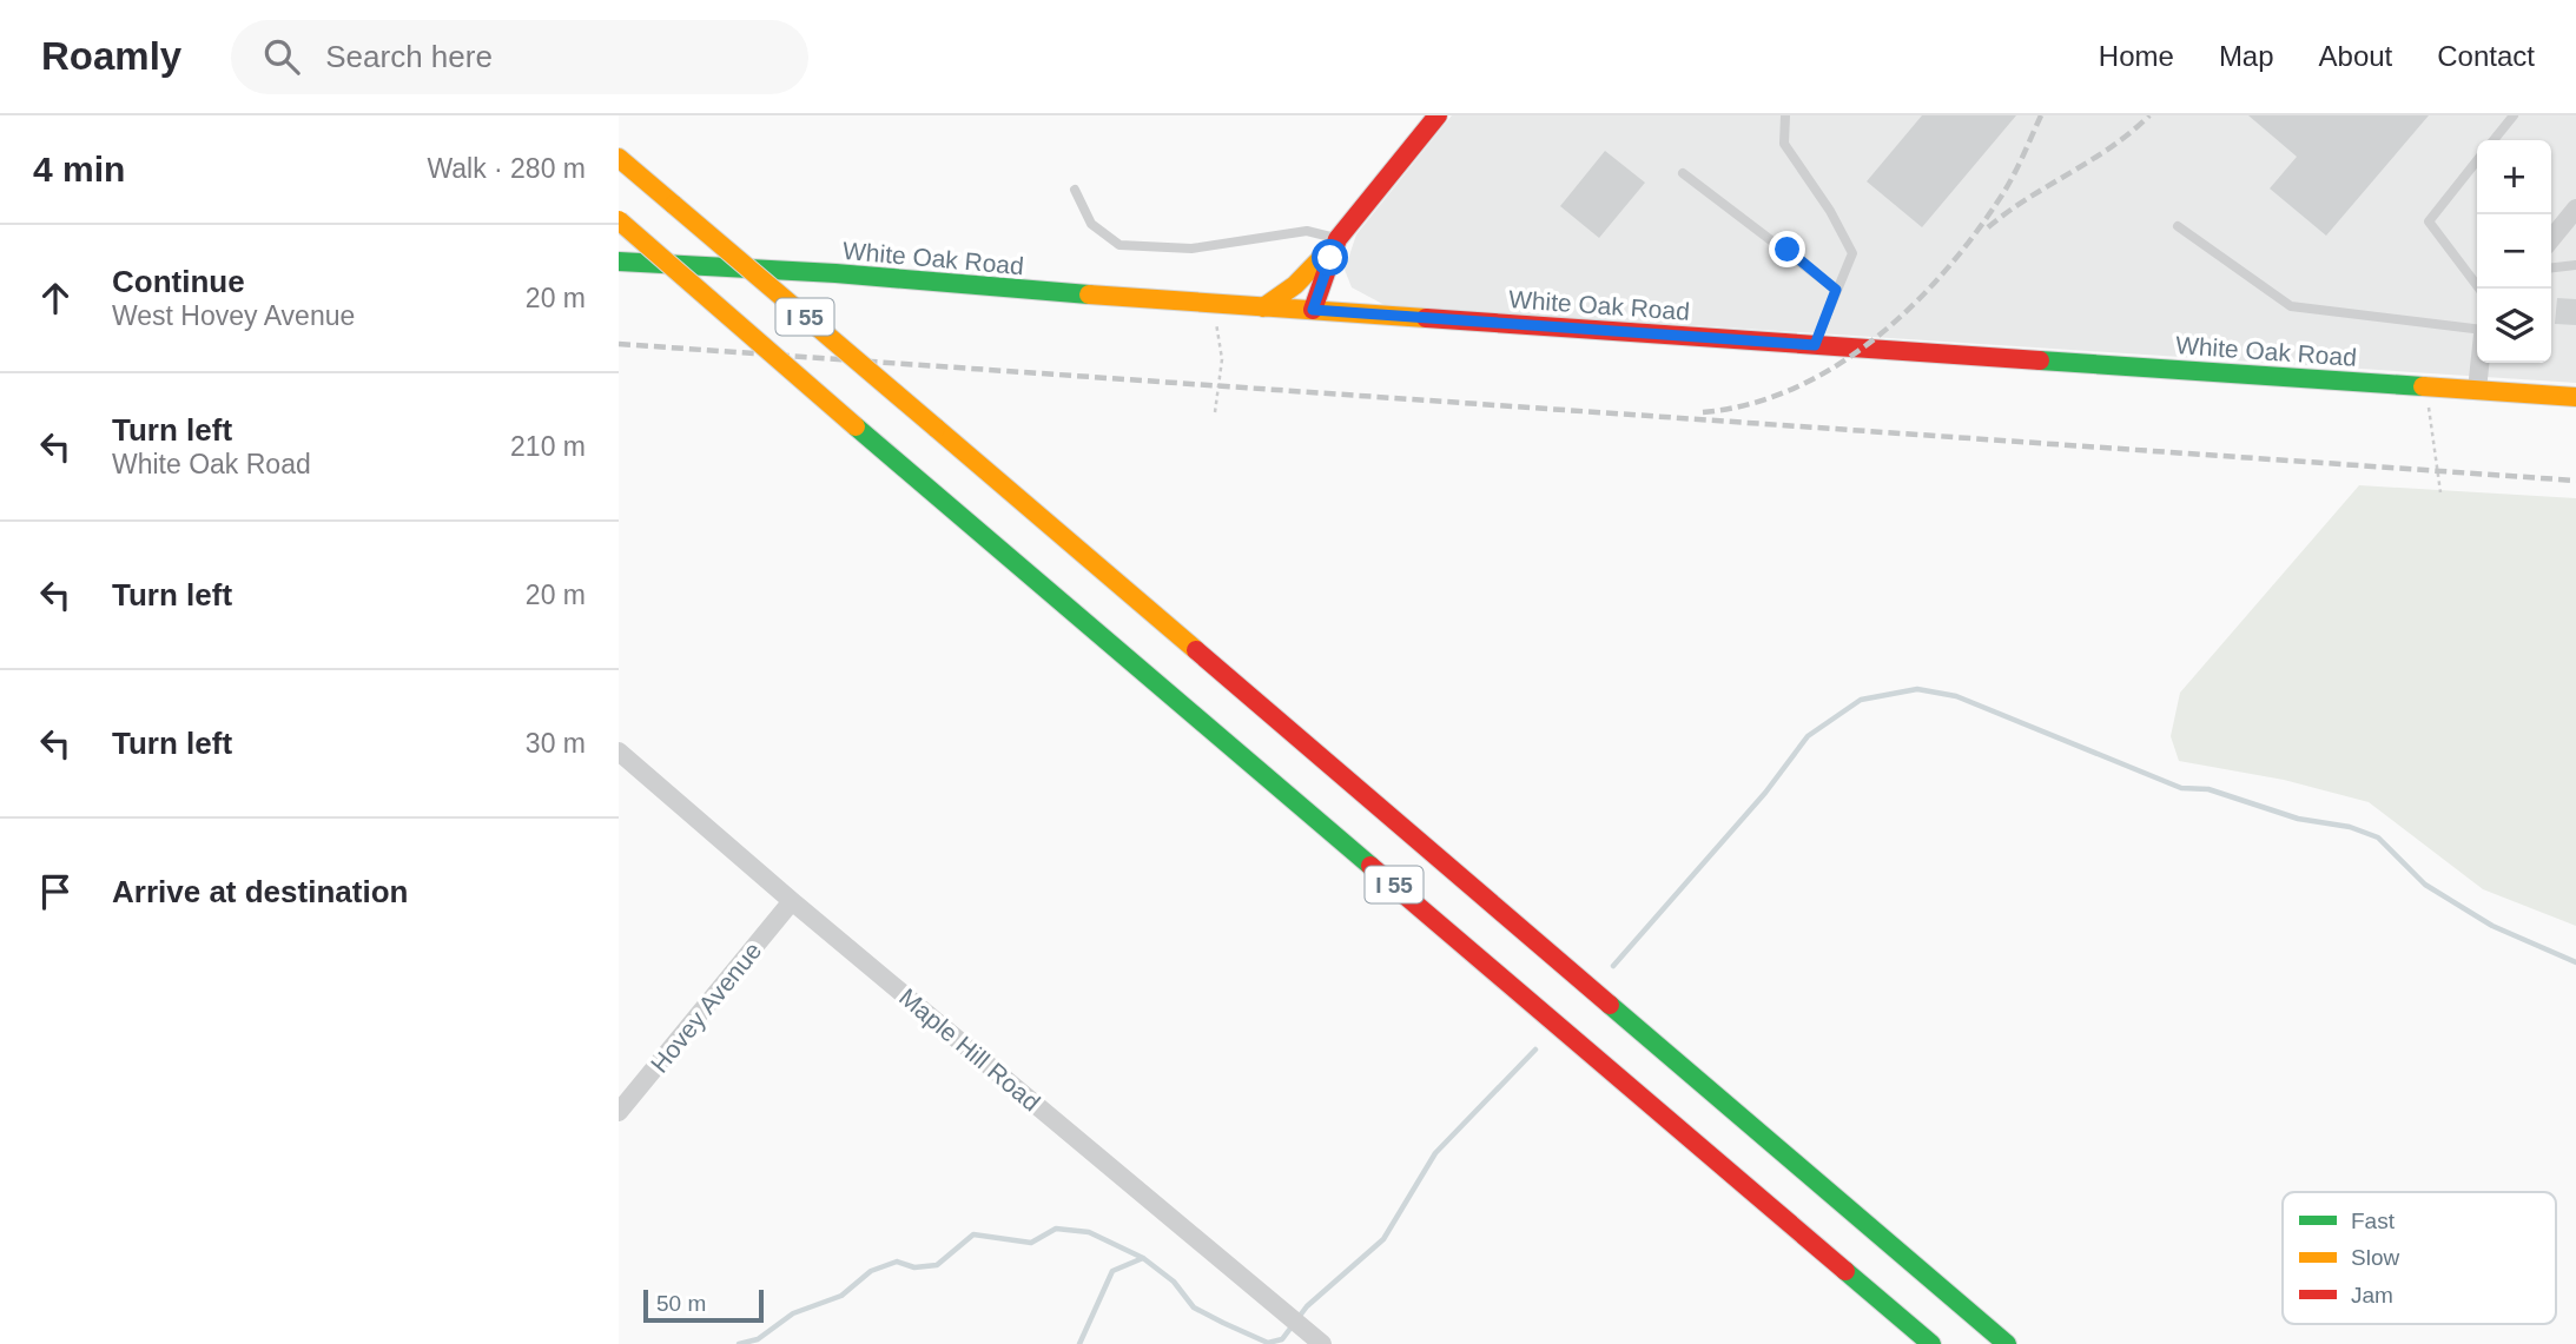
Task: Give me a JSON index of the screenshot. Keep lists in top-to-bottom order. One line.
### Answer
{"streets":{"main road":["White Oak Road","I 55"],"street":["Hovey Avenue","Maple Hill Road"]},"crossings":[["Hovey Avenue","Maple Hill Road"]],"legend":["Fast","Slow","Jam"],"scale_bar":"50 m","page":{"header":"Roamly","search":"Search here","nav":["Home","Map","About","Contact"],"heading":["4 min","Walk · 280 m"],"map_buttons":["+","−"],"list":[["Continue","West Hovey Avenue","20 m"],["Turn left","White Oak Road","210 m"],["Turn left","20 m"],["Turn left","30 m"],"Arrive at destination"],"scale":"50 m"}}
